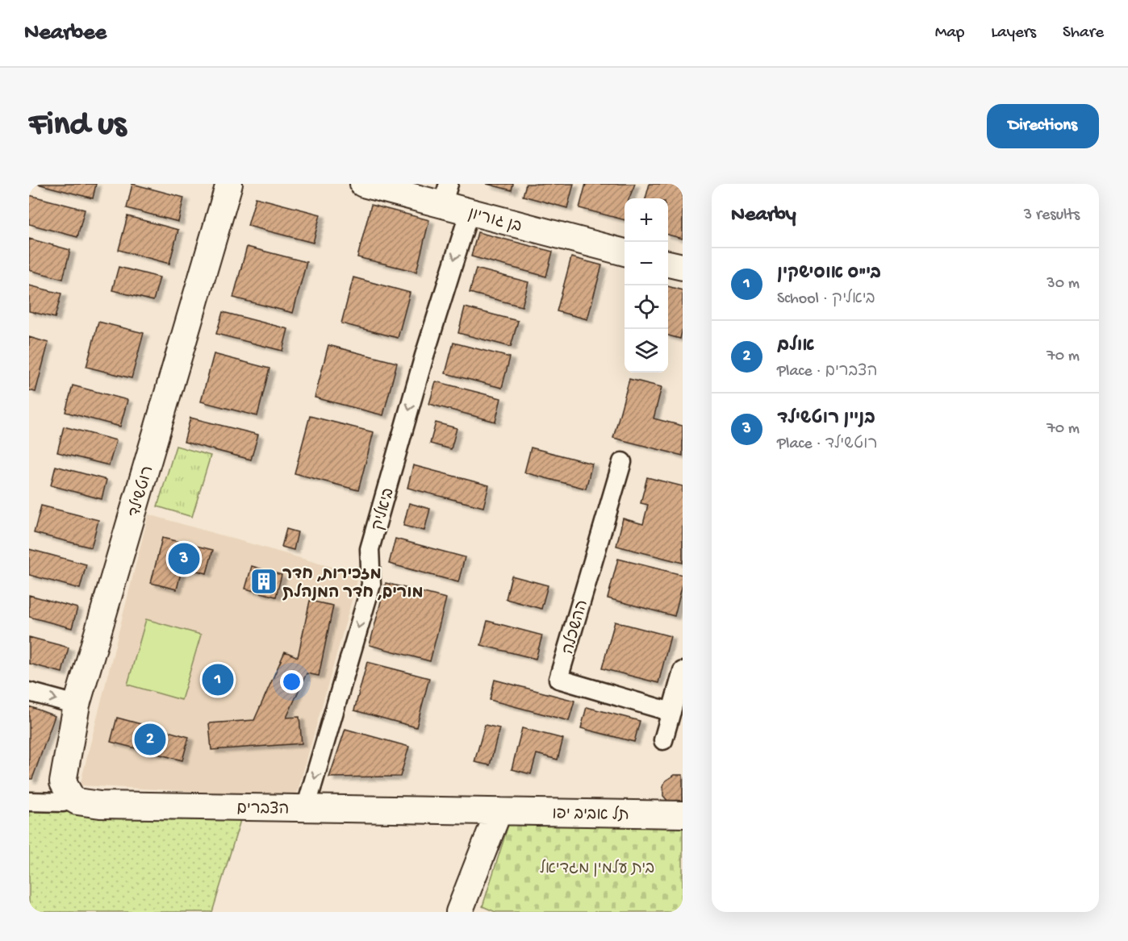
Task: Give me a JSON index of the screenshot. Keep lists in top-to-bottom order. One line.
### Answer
{"streets":{"street":["בן גוריון","רוטשילד","ביאליק","ההשכלה","הצברים","תל אביב יפו"]},"crossings":[["בן גוריון","ביאליק"],["רוטשילד","הצברים"],["ביאליק","הצברים"],["הצברים","תל אביב יפו"]],"one_way":["ביאליק"],"parks":["בית עלמין מגדיאל"],"places":{"building":["מזכירות, חדר מורים, חדר המנהלת"]},"page":{"header":"Nearbee","nav":["Map","Layers","Share"],"buttons":"Directions","title":"Find us","heading":["Nearby","3 results"],"map_buttons":["+","−"],"list":[{"mark":"1","name":"בי\"ס אוסישקין","note":"School · ביאליק","value":"30 m"},{"mark":"2","name":"אולם","note":"Place · הצברים","value":"70 m"},{"mark":"3","name":"בניין רוטשילד","note":"Place · רוטשילד","value":"70 m"}],"pins":["3","1","2"]}}
